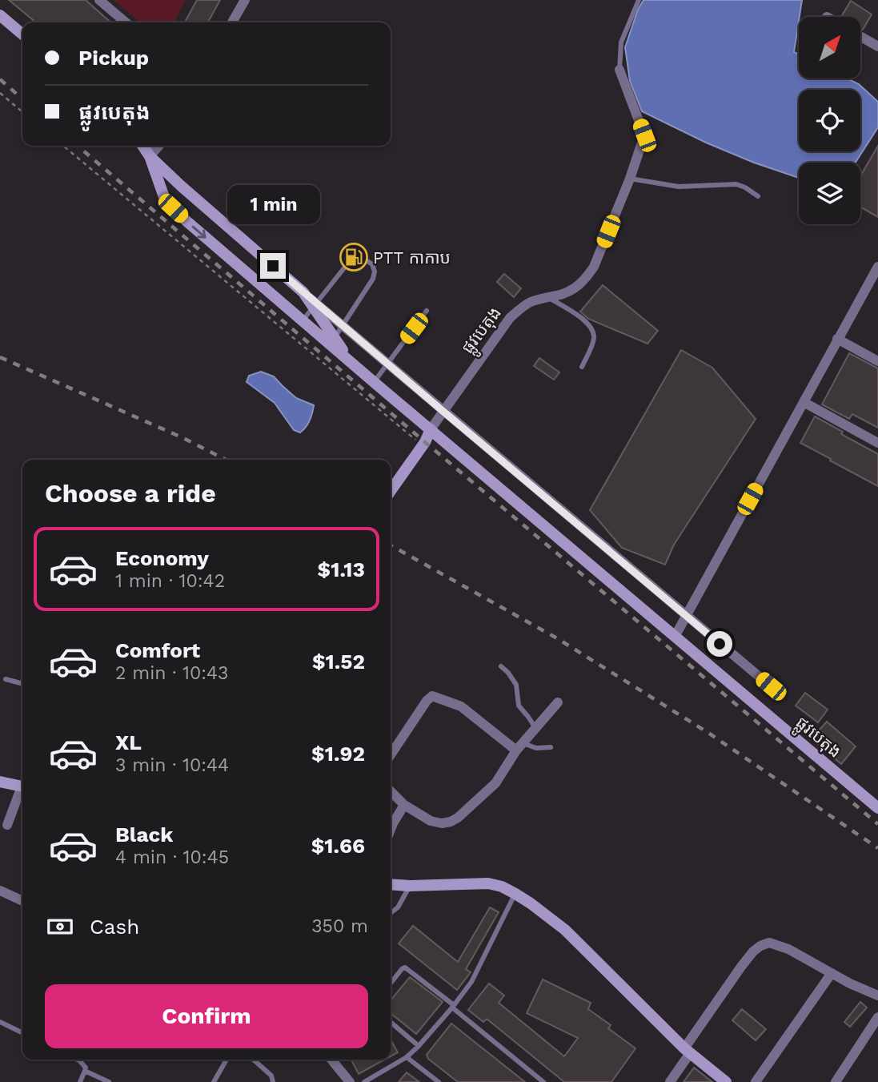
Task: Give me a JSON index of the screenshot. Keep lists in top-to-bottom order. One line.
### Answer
{"streets":{"main road":["ផ្លូវបេតុង"]},"places":{"fuel station":["PTT កាកាប"]},"north":"top right","page":{"banner":["Pickup","ផ្លូវបេតុង"],"bubble":"1 min","heading":"Choose a ride","list":[{"name":"Economy","note":"1 min · 10:42","value":"$1.13"},{"name":"Comfort","note":"2 min · 10:43","value":"$1.52"},{"name":"XL","note":"3 min · 10:44","value":"$1.92"},{"name":"Black","note":"4 min · 10:45","value":"$1.66"}],"pay":["Cash","350 m"],"buttons":"Confirm"}}
